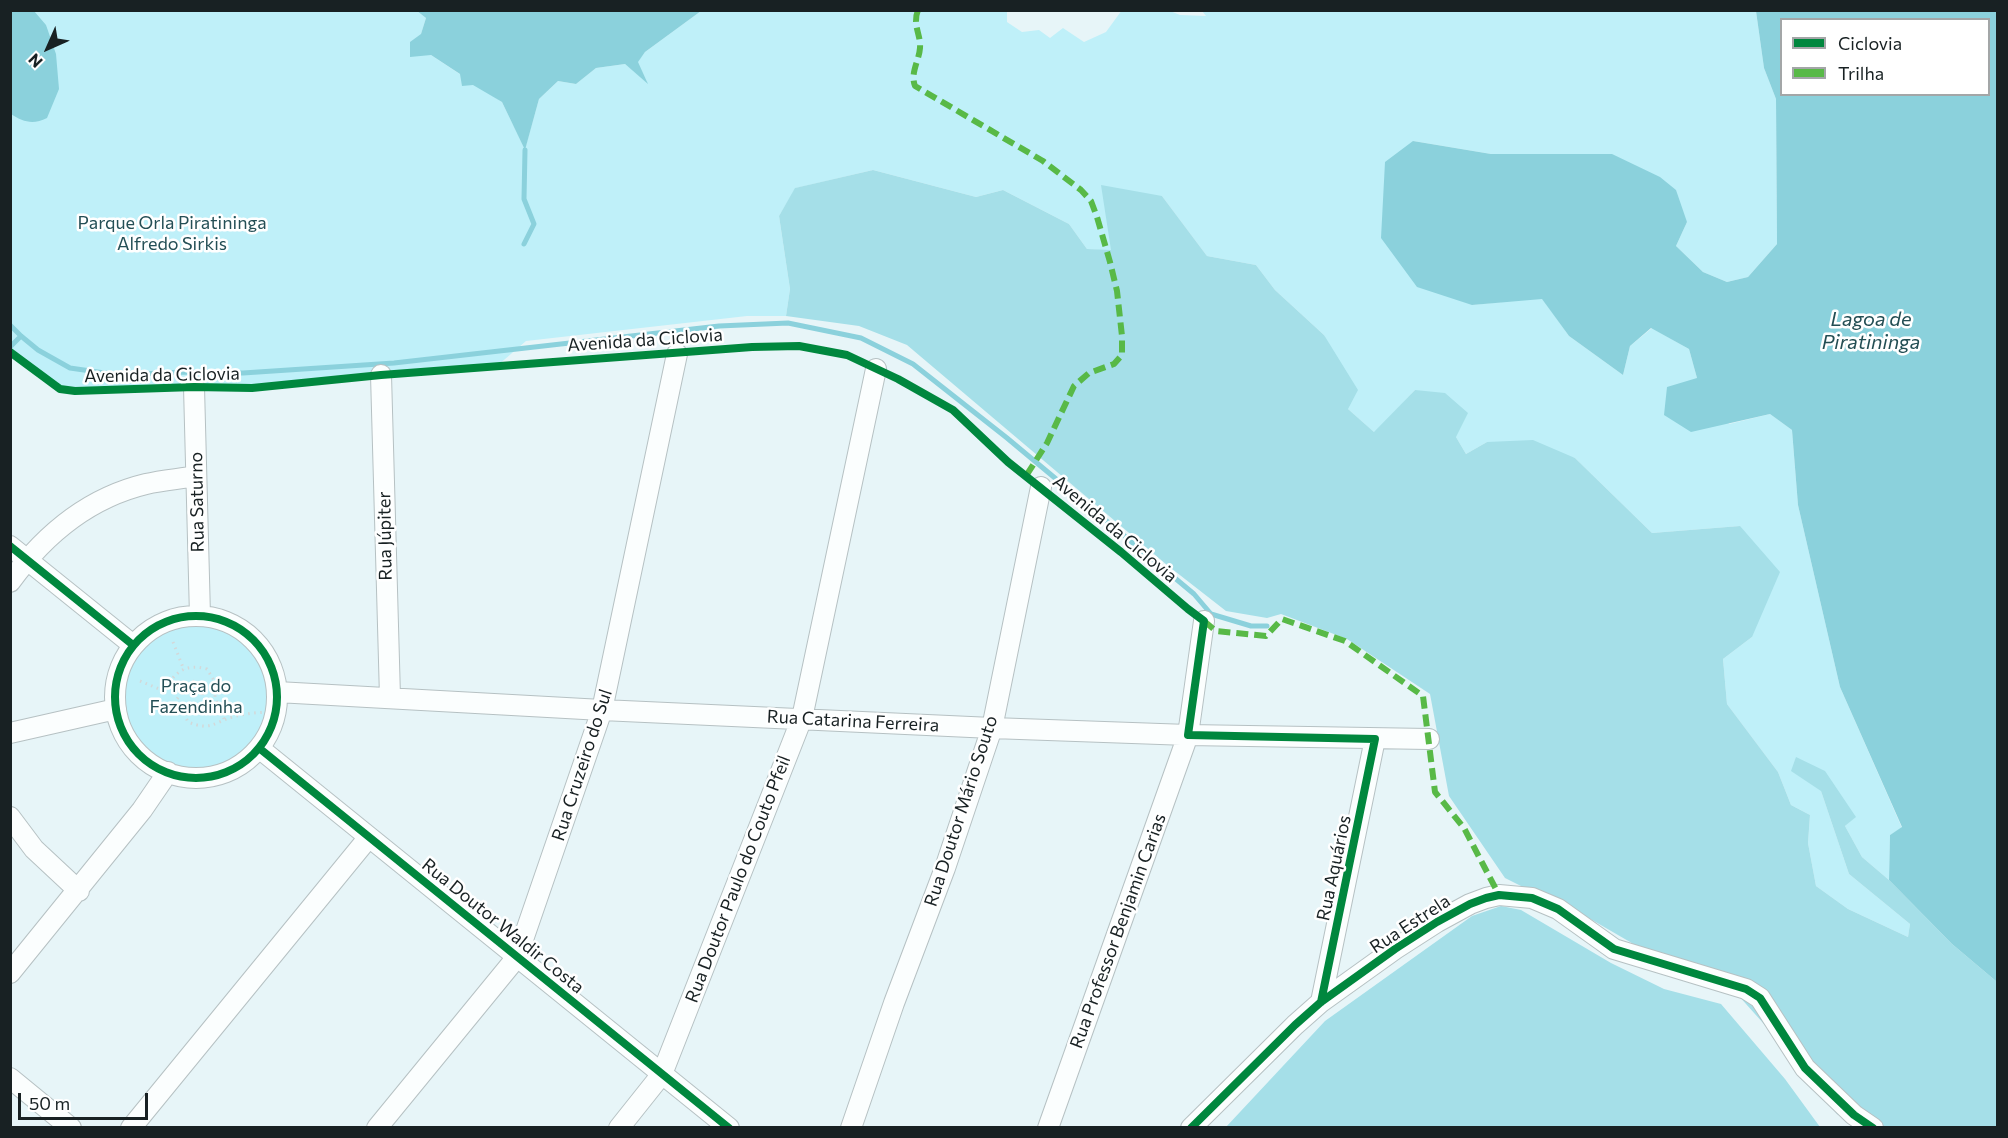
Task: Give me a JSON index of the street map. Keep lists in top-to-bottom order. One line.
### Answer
{"streets":{"street":["Rua Saturno","Rua Júpiter","Rua Catarina Ferreira","Rua Cruzeiro do Sul","Rua Doutor Mário Souto","Rua Aquários","Rua Doutor Paulo do Couto Pfeil","Rua Estrela","Rua Doutor Waldir Costa","Rua Professor Benjamin Carias"],"cycle path":["Avenida da Ciclovia"]},"crossings":[["Rua Saturno","Rua Catarina Ferreira"],["Rua Saturno","Rua Doutor Waldir Costa"],["Rua Júpiter","Rua Catarina Ferreira"],["Rua Catarina Ferreira","Rua Cruzeiro do Sul"],["Rua Catarina Ferreira","Rua Doutor Mário Souto"],["Rua Catarina Ferreira","Rua Aquários"],["Rua Catarina Ferreira","Rua Doutor Paulo do Couto Pfeil"],["Rua Catarina Ferreira","Rua Doutor Waldir Costa"],["Rua Catarina Ferreira","Rua Professor Benjamin Carias"],["Rua Cruzeiro do Sul","Rua Doutor Waldir Costa"],["Rua Aquários","Rua Estrela"],["Rua Doutor Paulo do Couto Pfeil","Rua Doutor Waldir Costa"]],"water":["Lagoa de Piratininga"],"parks":["Parque Orla Piratininga Alfredo Sirkis","Praça do Fazendinha"],"legend":["Ciclovia","Trilha"],"scale_bar":"50 m","north":"bottom left"}
